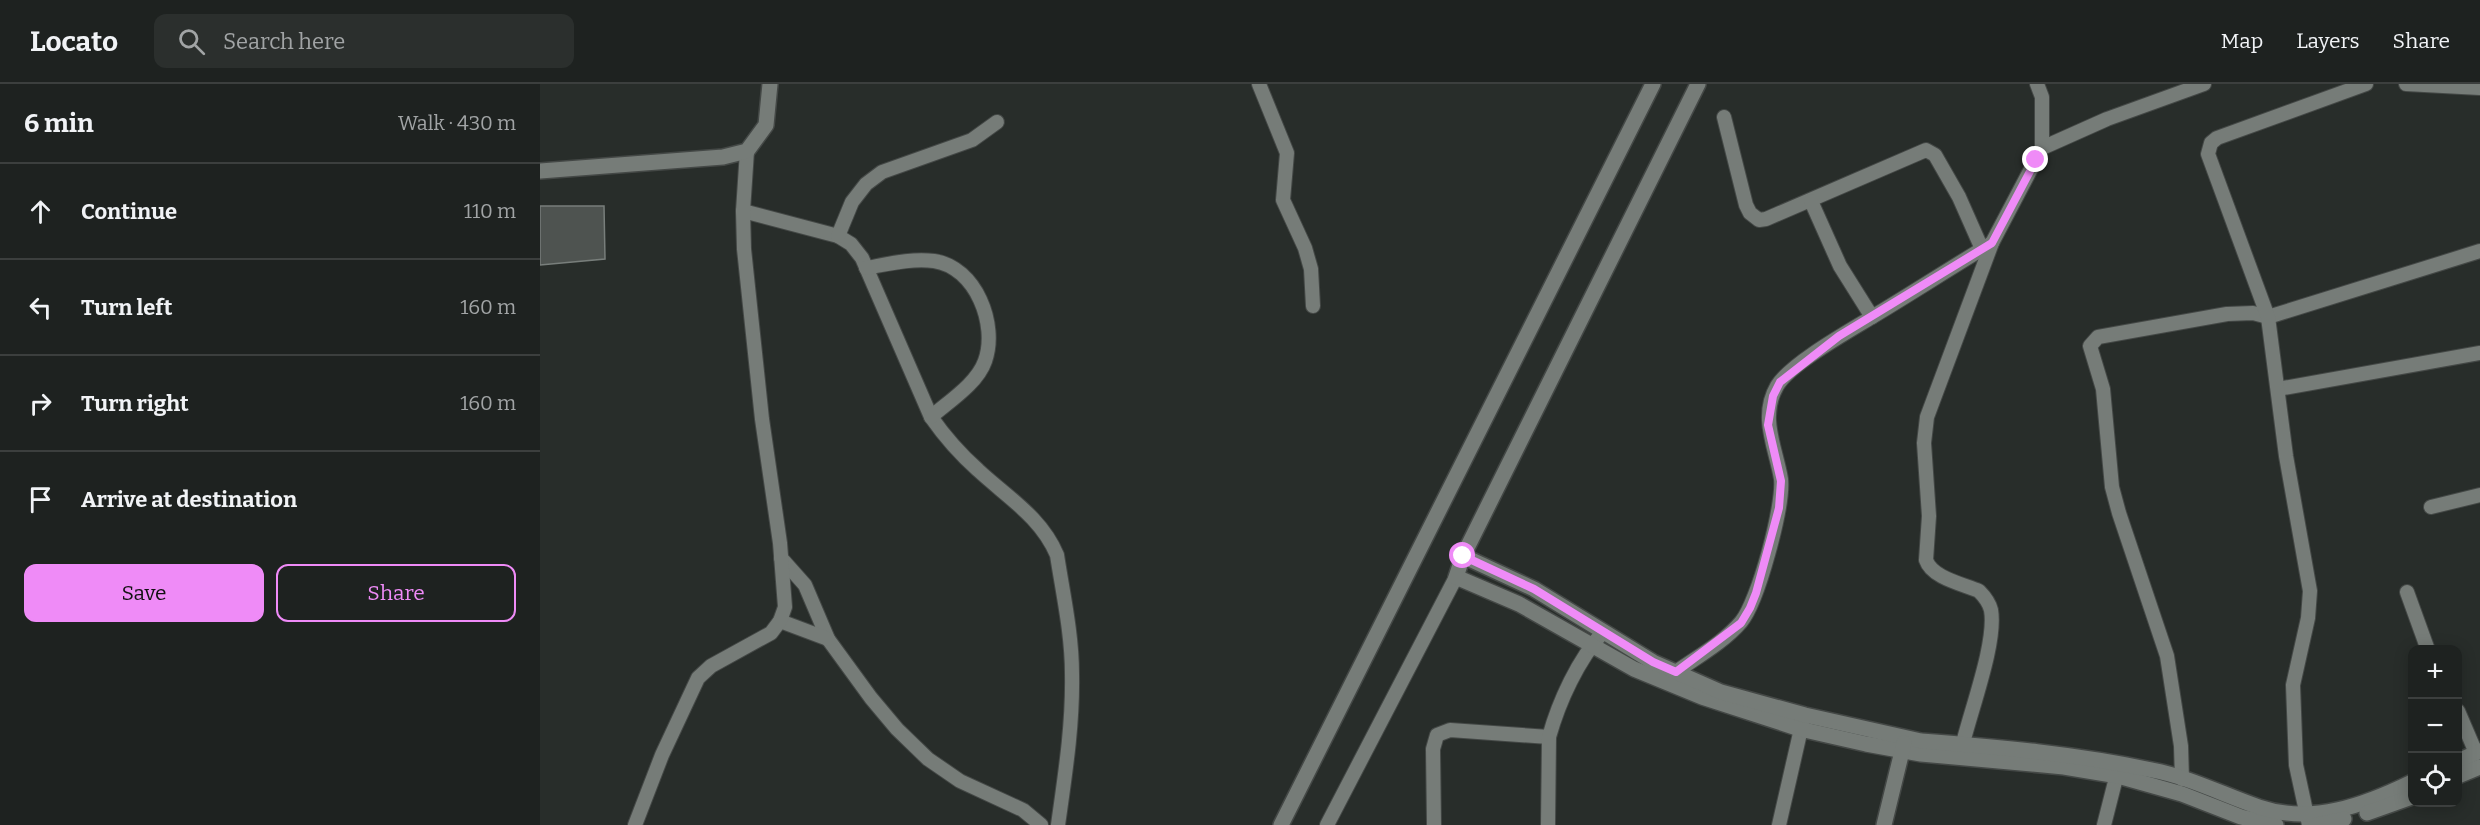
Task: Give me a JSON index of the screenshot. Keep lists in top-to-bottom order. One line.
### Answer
{"page":{"header":"Locato","search":"Search here","nav":["Map","Layers","Share"],"heading":["6 min","Walk · 430 m"],"list":[["Continue","110 m"],["Turn left","160 m"],["Turn right","160 m"],"Arrive at destination"],"buttons":["Save","Share"],"map_buttons":["+","−"]}}
